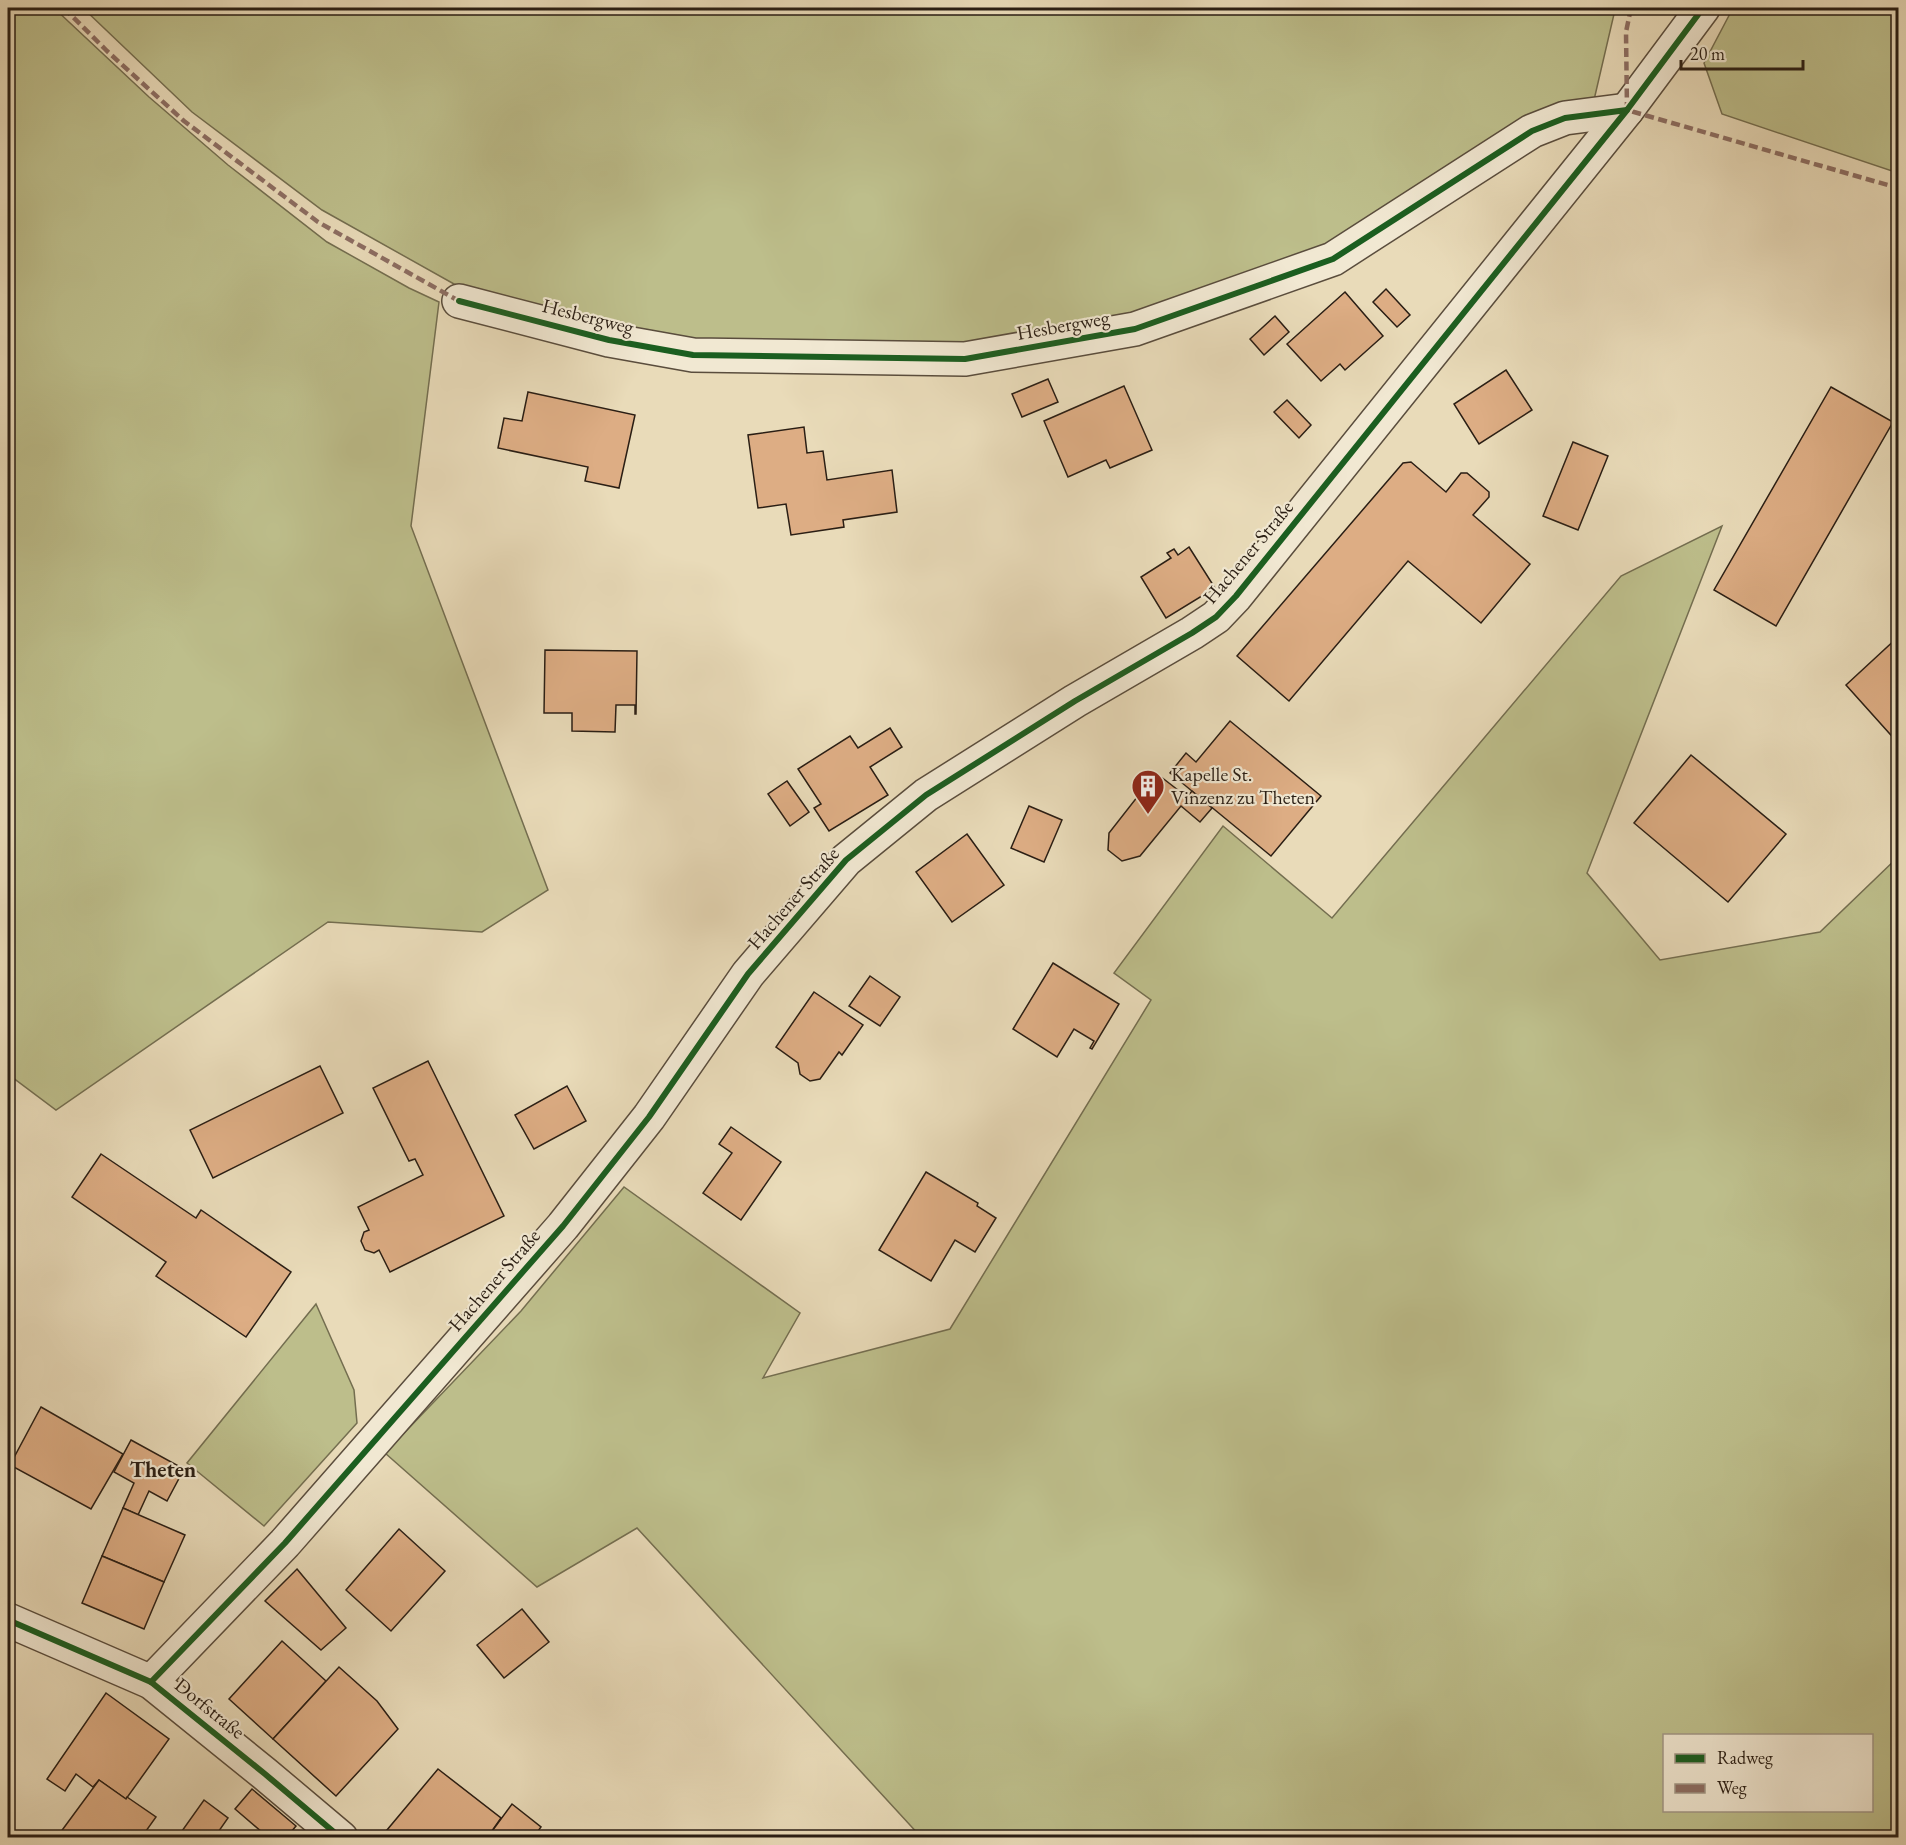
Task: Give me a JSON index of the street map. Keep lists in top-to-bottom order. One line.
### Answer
{"streets":{"street":["Hesbergweg","Hachener Straße","Dorfstraße"]},"crossings":[["Hesbergweg","Hachener Straße"],["Hachener Straße","Dorfstraße"]],"districts":["Theten"],"places":{"building":["Kapelle St. Vinzenz zu Theten"]},"legend":["Radweg","Weg"],"scale_bar":"20 m"}
